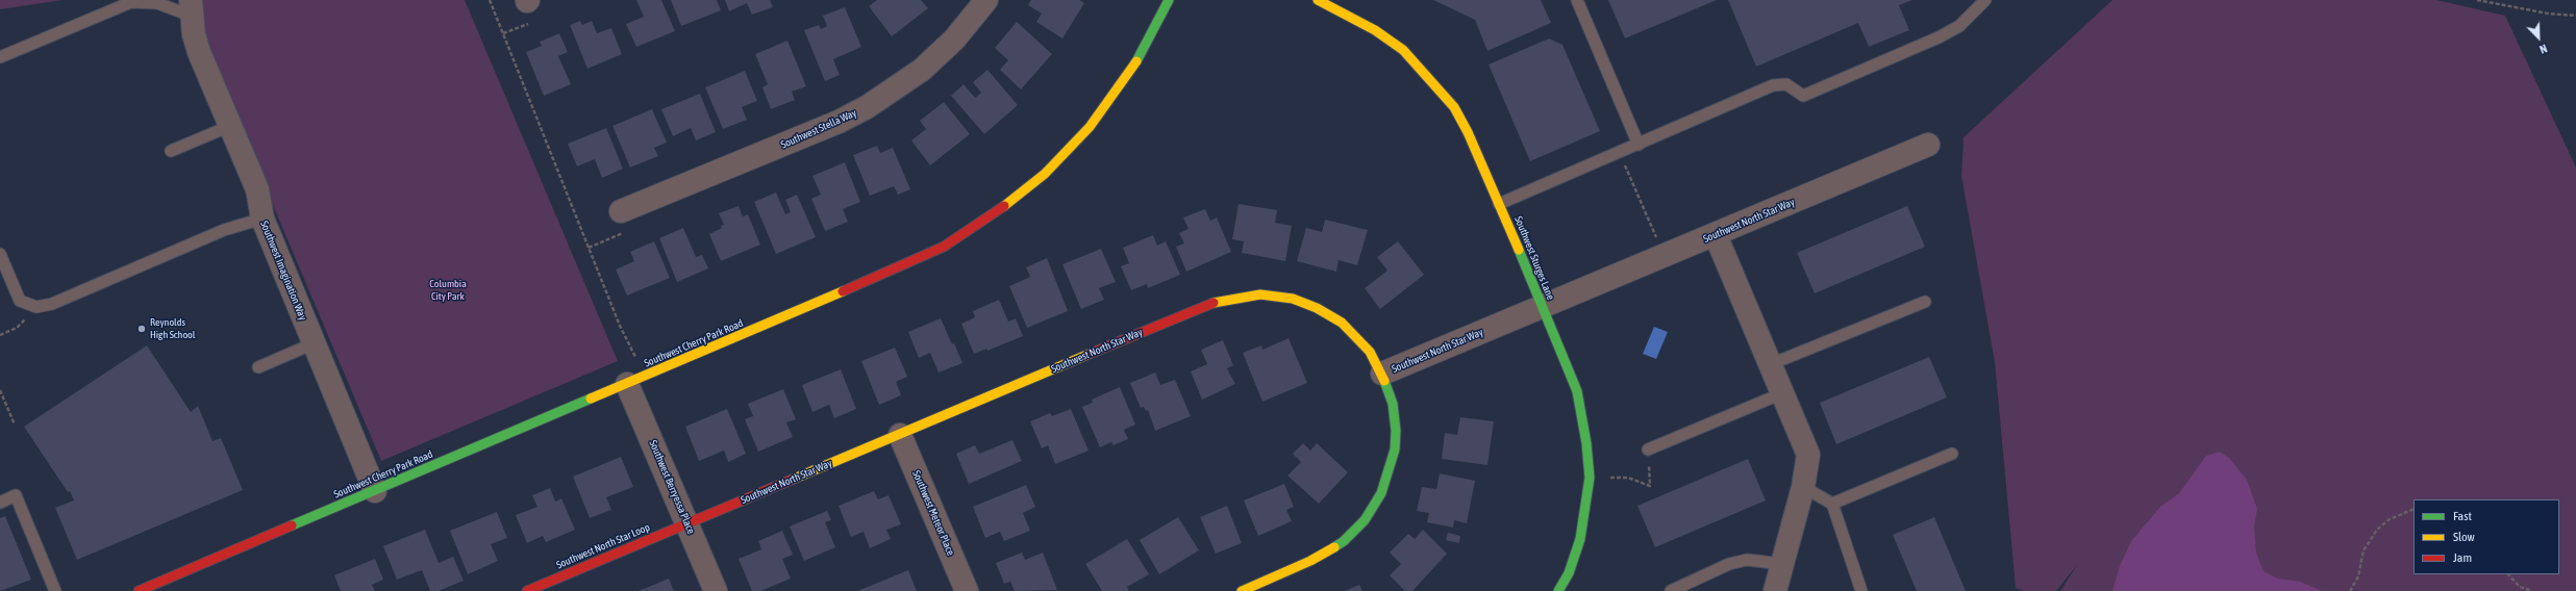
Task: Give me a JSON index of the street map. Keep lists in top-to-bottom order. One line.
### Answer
{"streets":{"street":["Southwest Stella Way","Southwest North Star Way","Southwest Sturges Lane","Southwest Imagination Way","Southwest Cherry Park Road","Southwest Berryessa Place","Southwest Meteor Place","Southwest North Star Loop"]},"crossings":[["Southwest North Star Way","Southwest Sturges Lane"],["Southwest North Star Way","Southwest Berryessa Place"],["Southwest North Star Way","Southwest Meteor Place"],["Southwest North Star Way","Southwest North Star Loop"],["Southwest Imagination Way","Southwest Cherry Park Road"],["Southwest Cherry Park Road","Southwest Berryessa Place"],["Southwest Berryessa Place","Southwest North Star Loop"]],"parks":["Columbia City Park"],"places":["Reynolds High School"],"legend":["Fast","Slow","Jam"],"north":"bottom right"}
